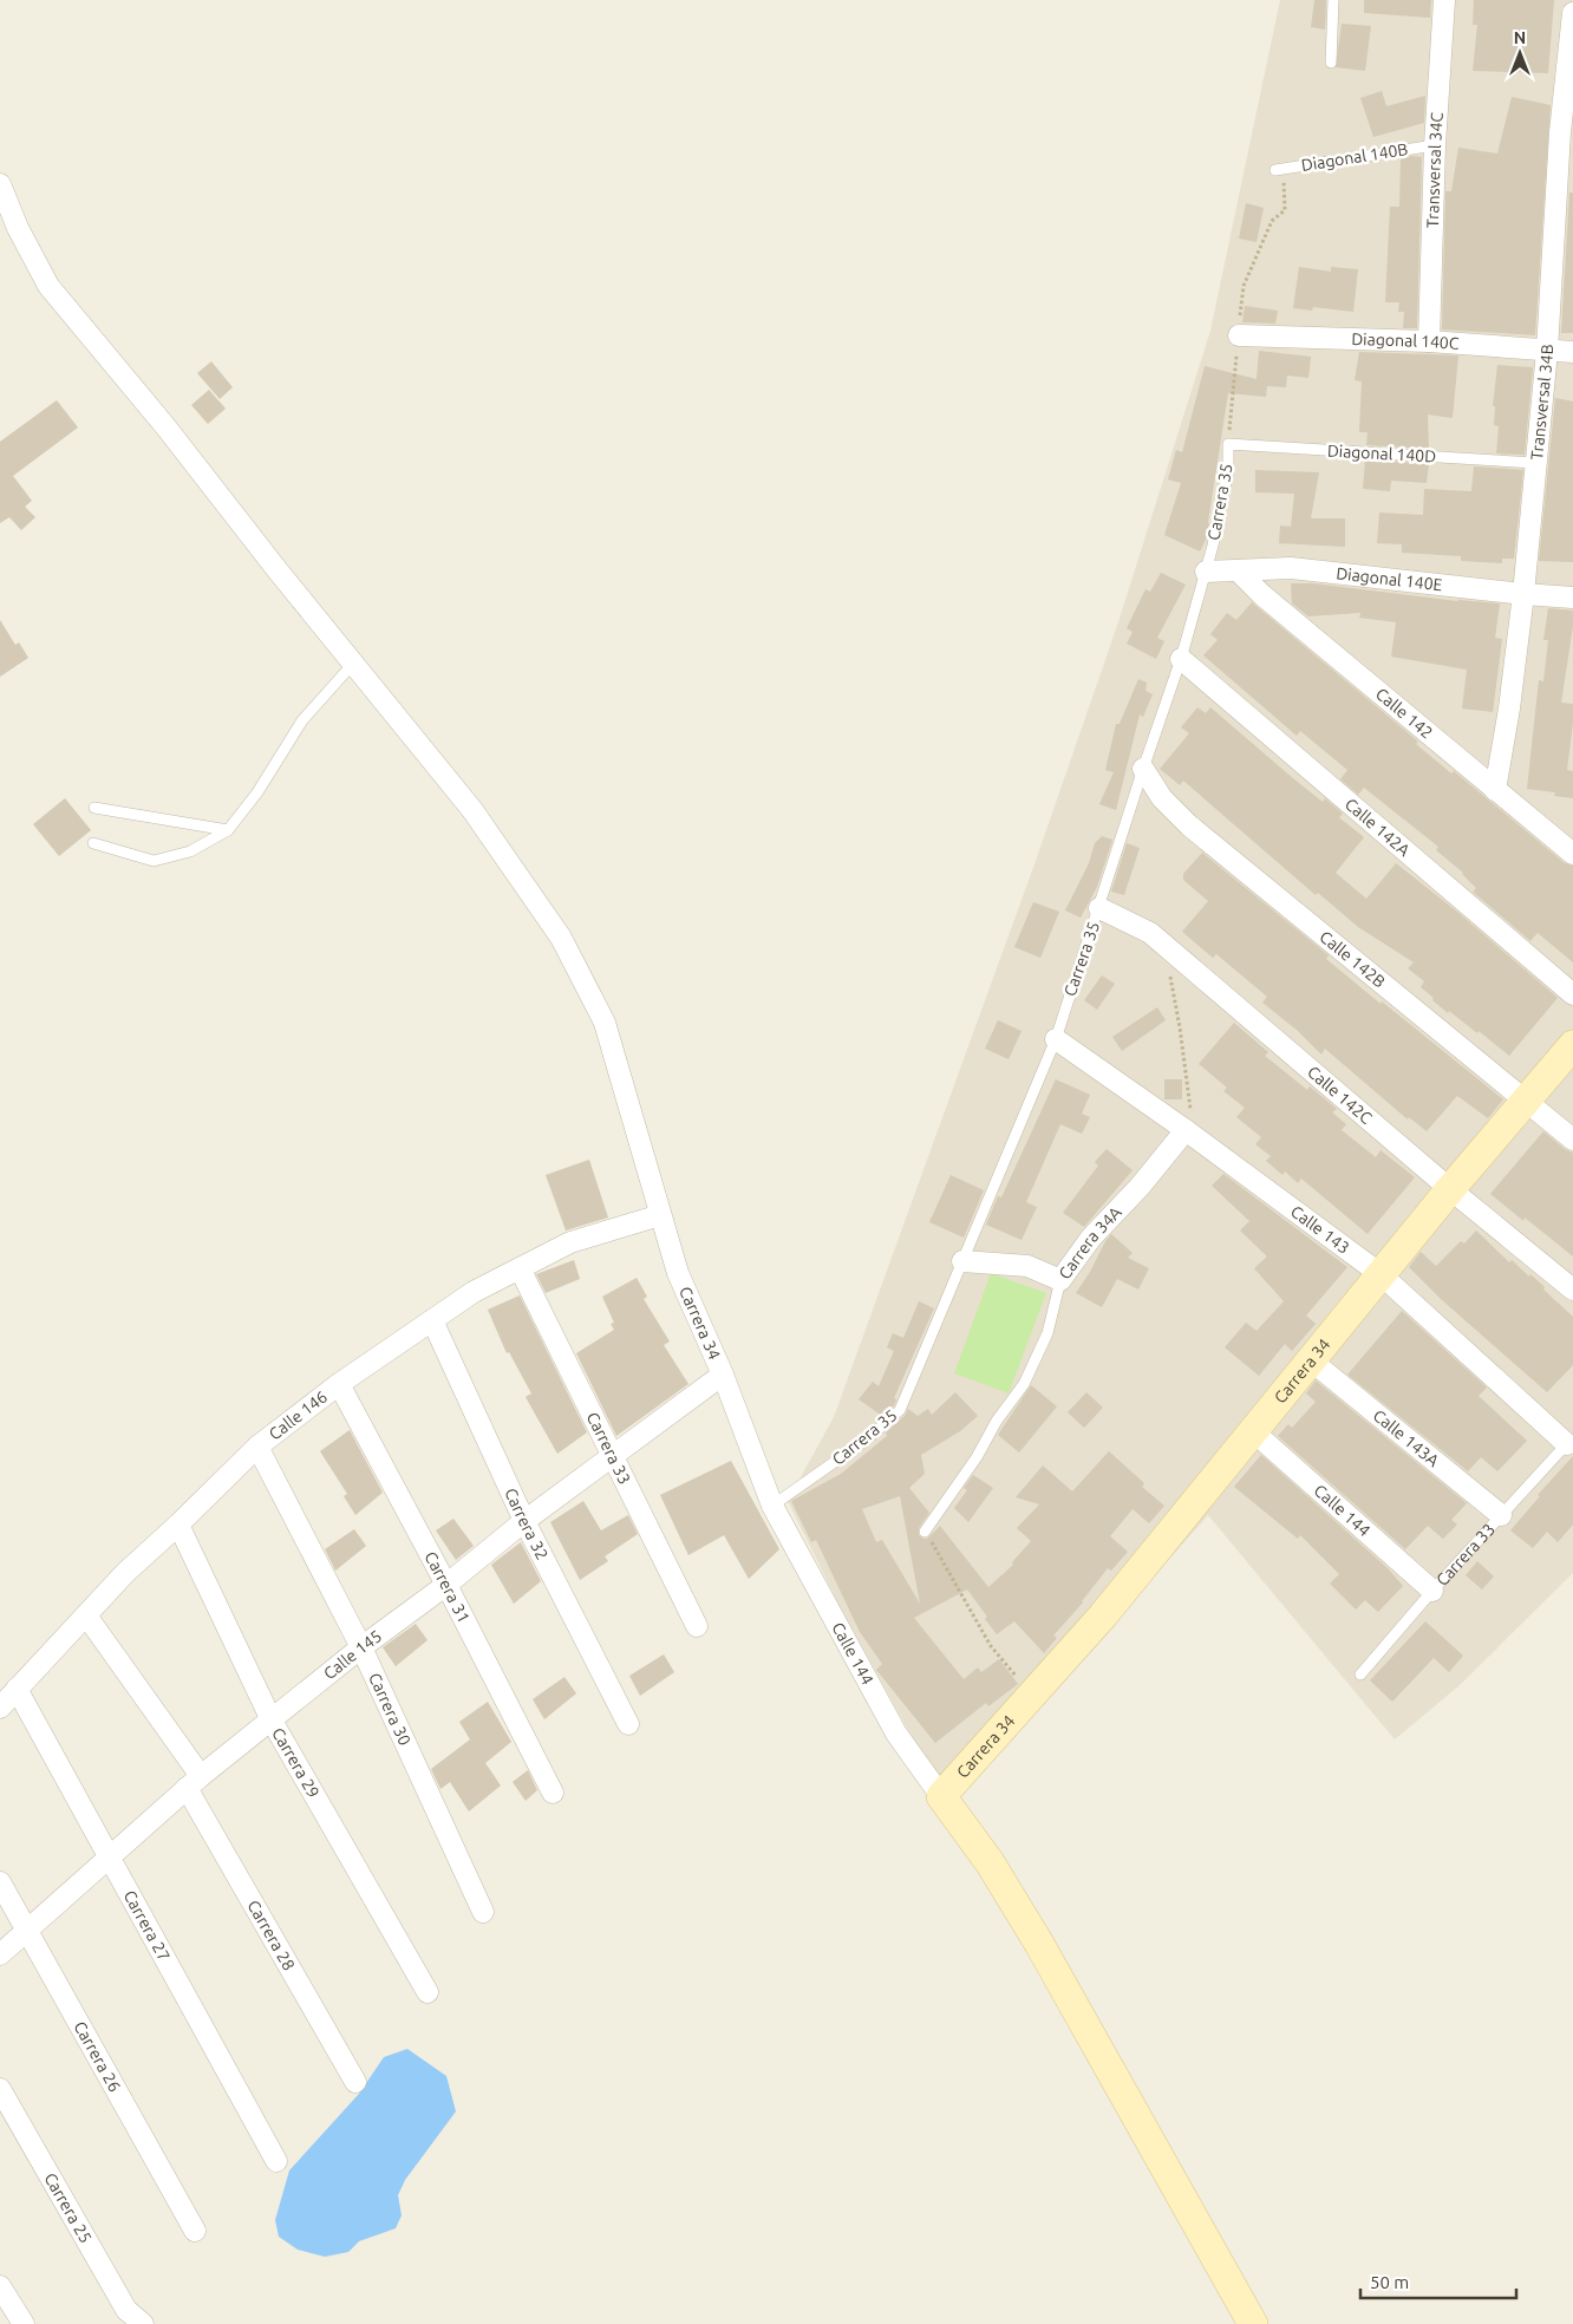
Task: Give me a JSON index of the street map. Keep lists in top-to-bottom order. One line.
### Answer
{"streets":{"street":["Transversal 34C","Diagonal 140C","Transversal 34B","Diagonal 140E","Calle 142","Calle 142A","Calle 142B","Calle 142C","Calle 143","Carrera 34A","Carrera 34","Calle 146","Calle 143A","Carrera 33","Calle 144","Carrera 32","Carrera 31","Calle 145","Carrera 30","Carrera 29","Carrera 27","Carrera 28","Carrera 26","Carrera 25"],"lane":["Diagonal 140B","Diagonal 140D","Carrera 35"]},"crossings":[["Diagonal 140B","Transversal 34C"],["Diagonal 140B","Carrera 35"],["Transversal 34C","Diagonal 140C"],["Diagonal 140C","Transversal 34B"],["Diagonal 140C","Carrera 35"],["Transversal 34B","Diagonal 140D"],["Transversal 34B","Diagonal 140E"],["Transversal 34B","Calle 142"],["Diagonal 140D","Carrera 35"],["Carrera 35","Diagonal 140E"],["Carrera 35","Calle 142A"],["Carrera 35","Calle 142B"],["Carrera 35","Calle 142C"],["Carrera 35","Calle 143"],["Carrera 35","Carrera 34"],["Carrera 35","Calle 144"],["Diagonal 140E","Calle 142"],["Calle 142B","Carrera 34"],["Calle 142C","Carrera 34"],["Calle 143","Carrera 34A"],["Calle 143","Carrera 34"],["Calle 143","Carrera 33"],["Carrera 34","Calle 146"],["Carrera 34","Calle 143A"],["Carrera 34","Calle 144"],["Carrera 34","Calle 145"],["Calle 146","Carrera 33"],["Calle 146","Carrera 32"],["Calle 146","Carrera 31"],["Calle 146","Carrera 30"],["Calle 146","Carrera 29"],["Calle 146","Carrera 27"],["Calle 146","Carrera 28"],["Calle 143A","Carrera 33"],["Carrera 33","Calle 144"],["Carrera 33","Calle 145"],["Carrera 32","Calle 145"],["Carrera 31","Calle 145"],["Calle 145","Carrera 30"],["Calle 145","Carrera 29"],["Calle 145","Carrera 27"],["Calle 145","Carrera 28"],["Calle 145","Carrera 26"]],"scale_bar":"50 m","north":"top"}
